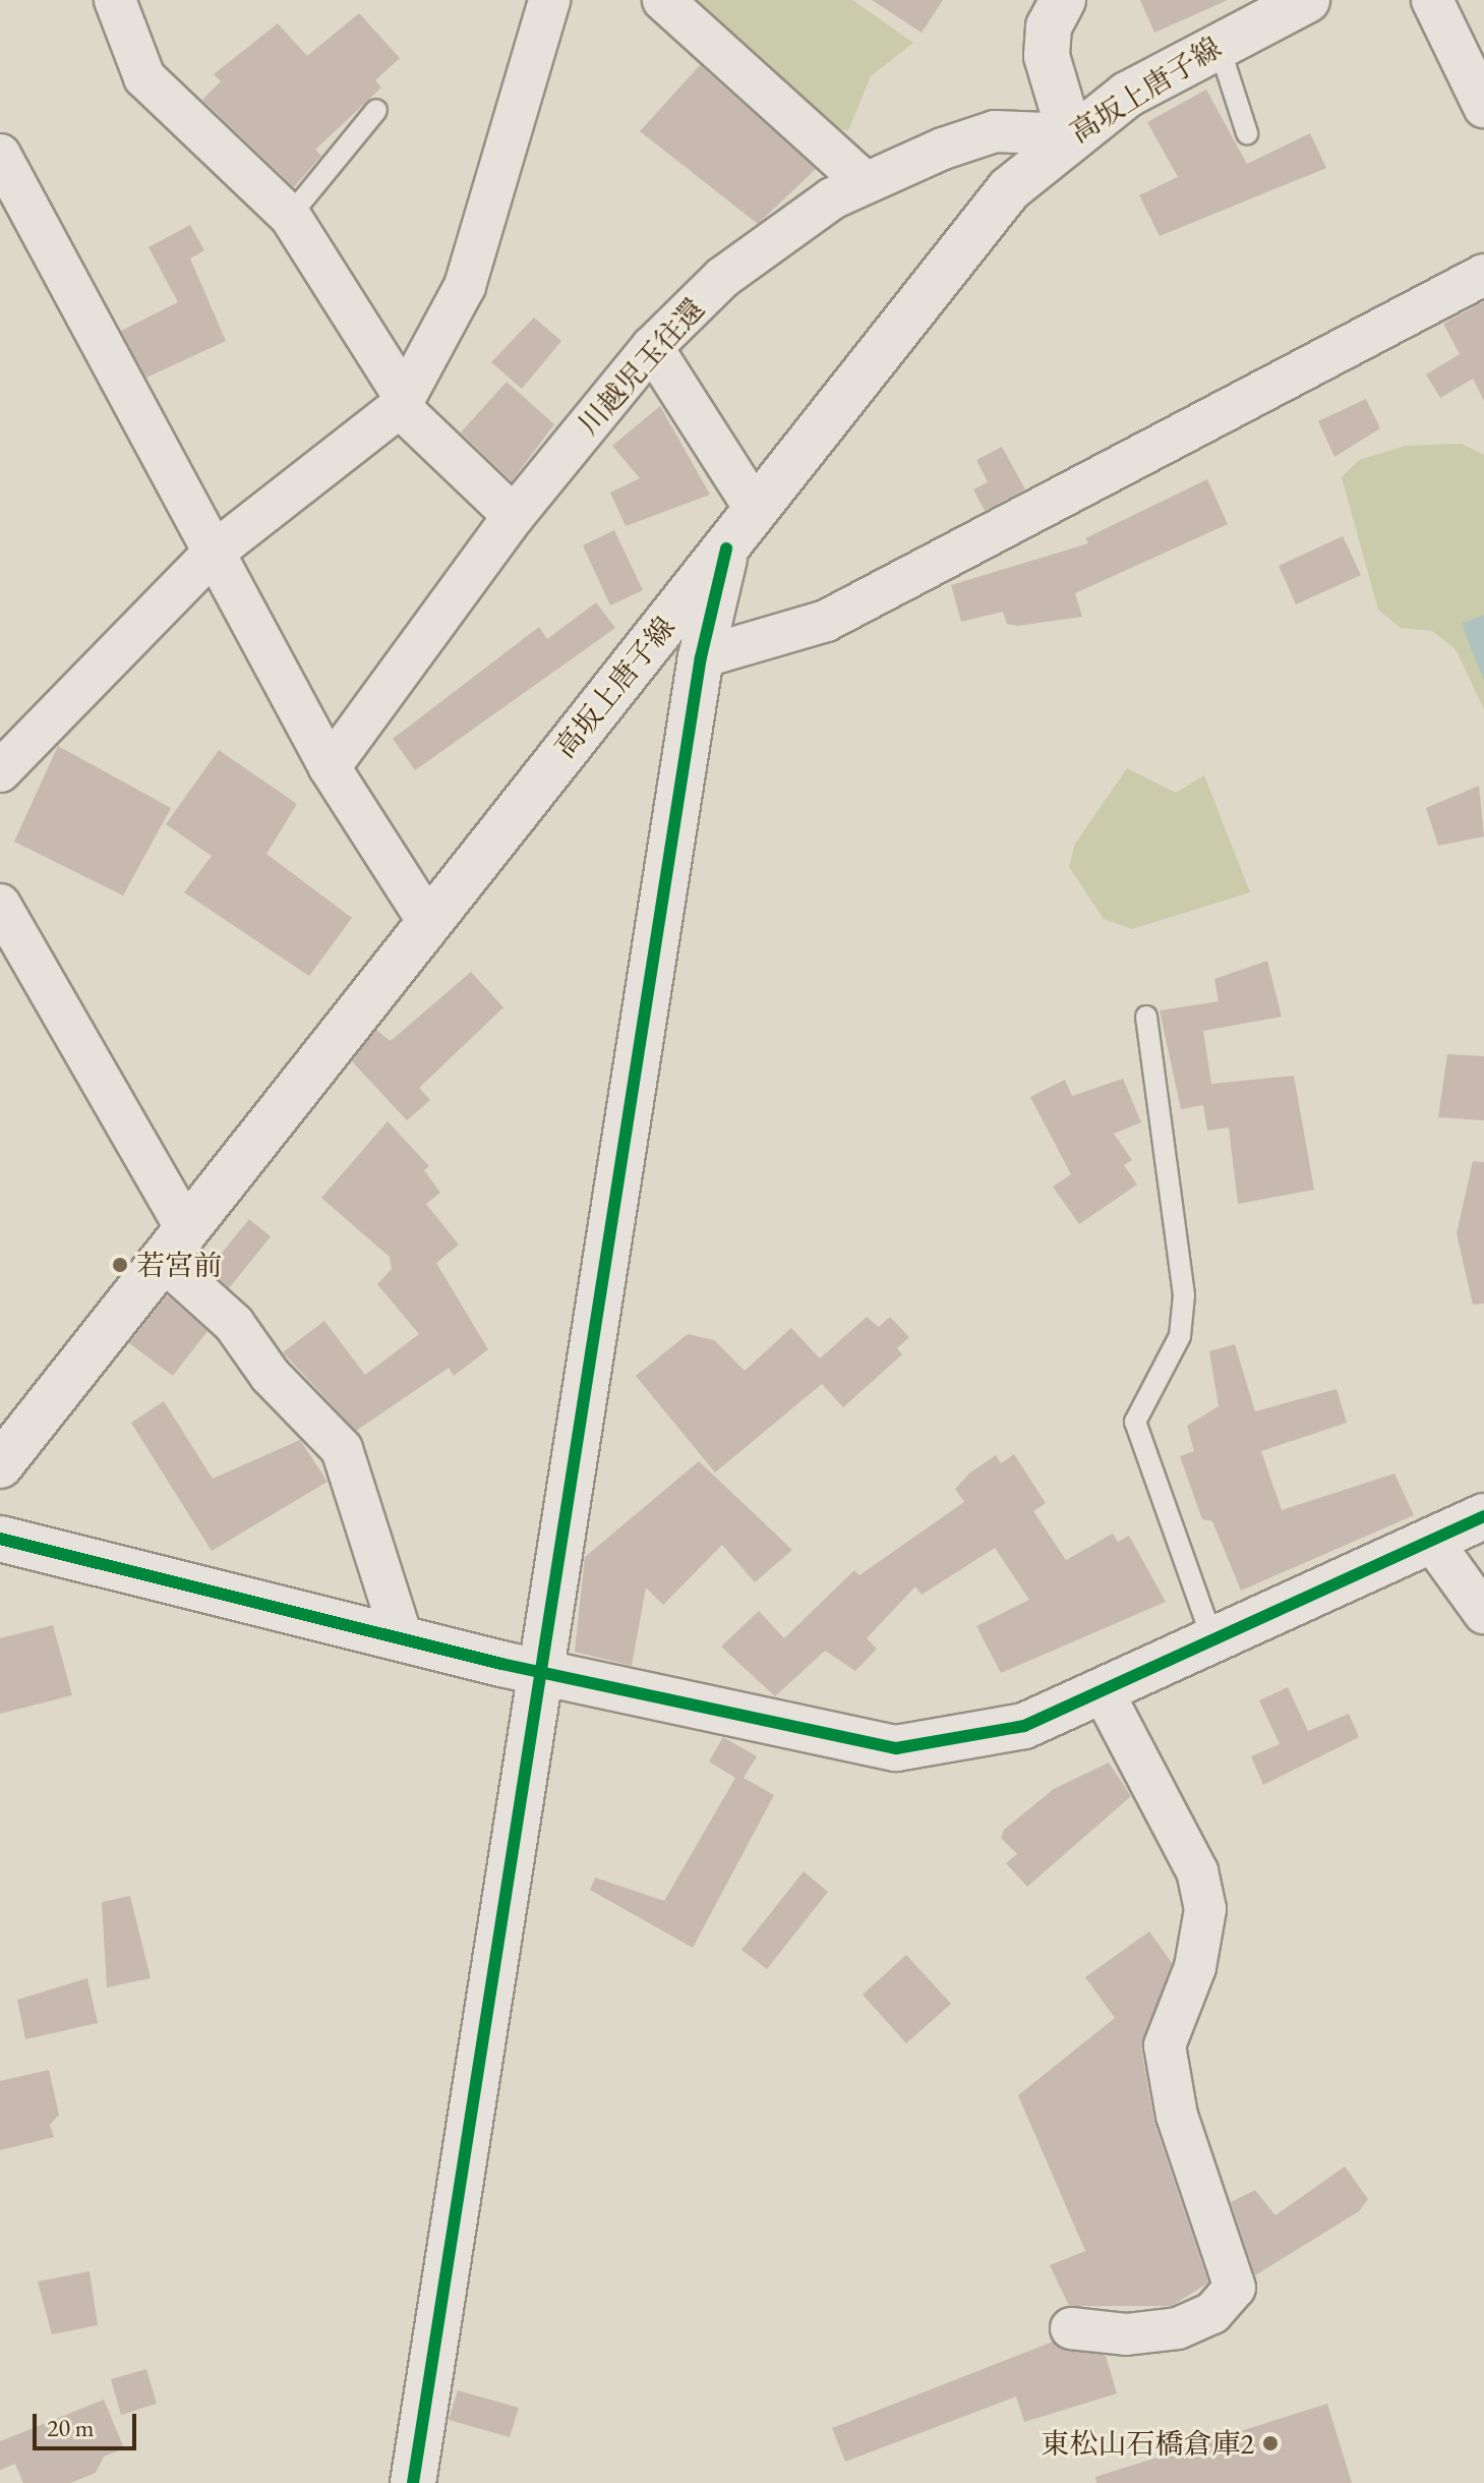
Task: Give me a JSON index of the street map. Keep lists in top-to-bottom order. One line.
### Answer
{"streets":{"street":["高坂上唐子線","川越児玉往還"]},"crossings":[["高坂上唐子線","川越児玉往還"]],"places":["若宮前","東松山石橋倉庫2"],"scale_bar":"20 m"}
